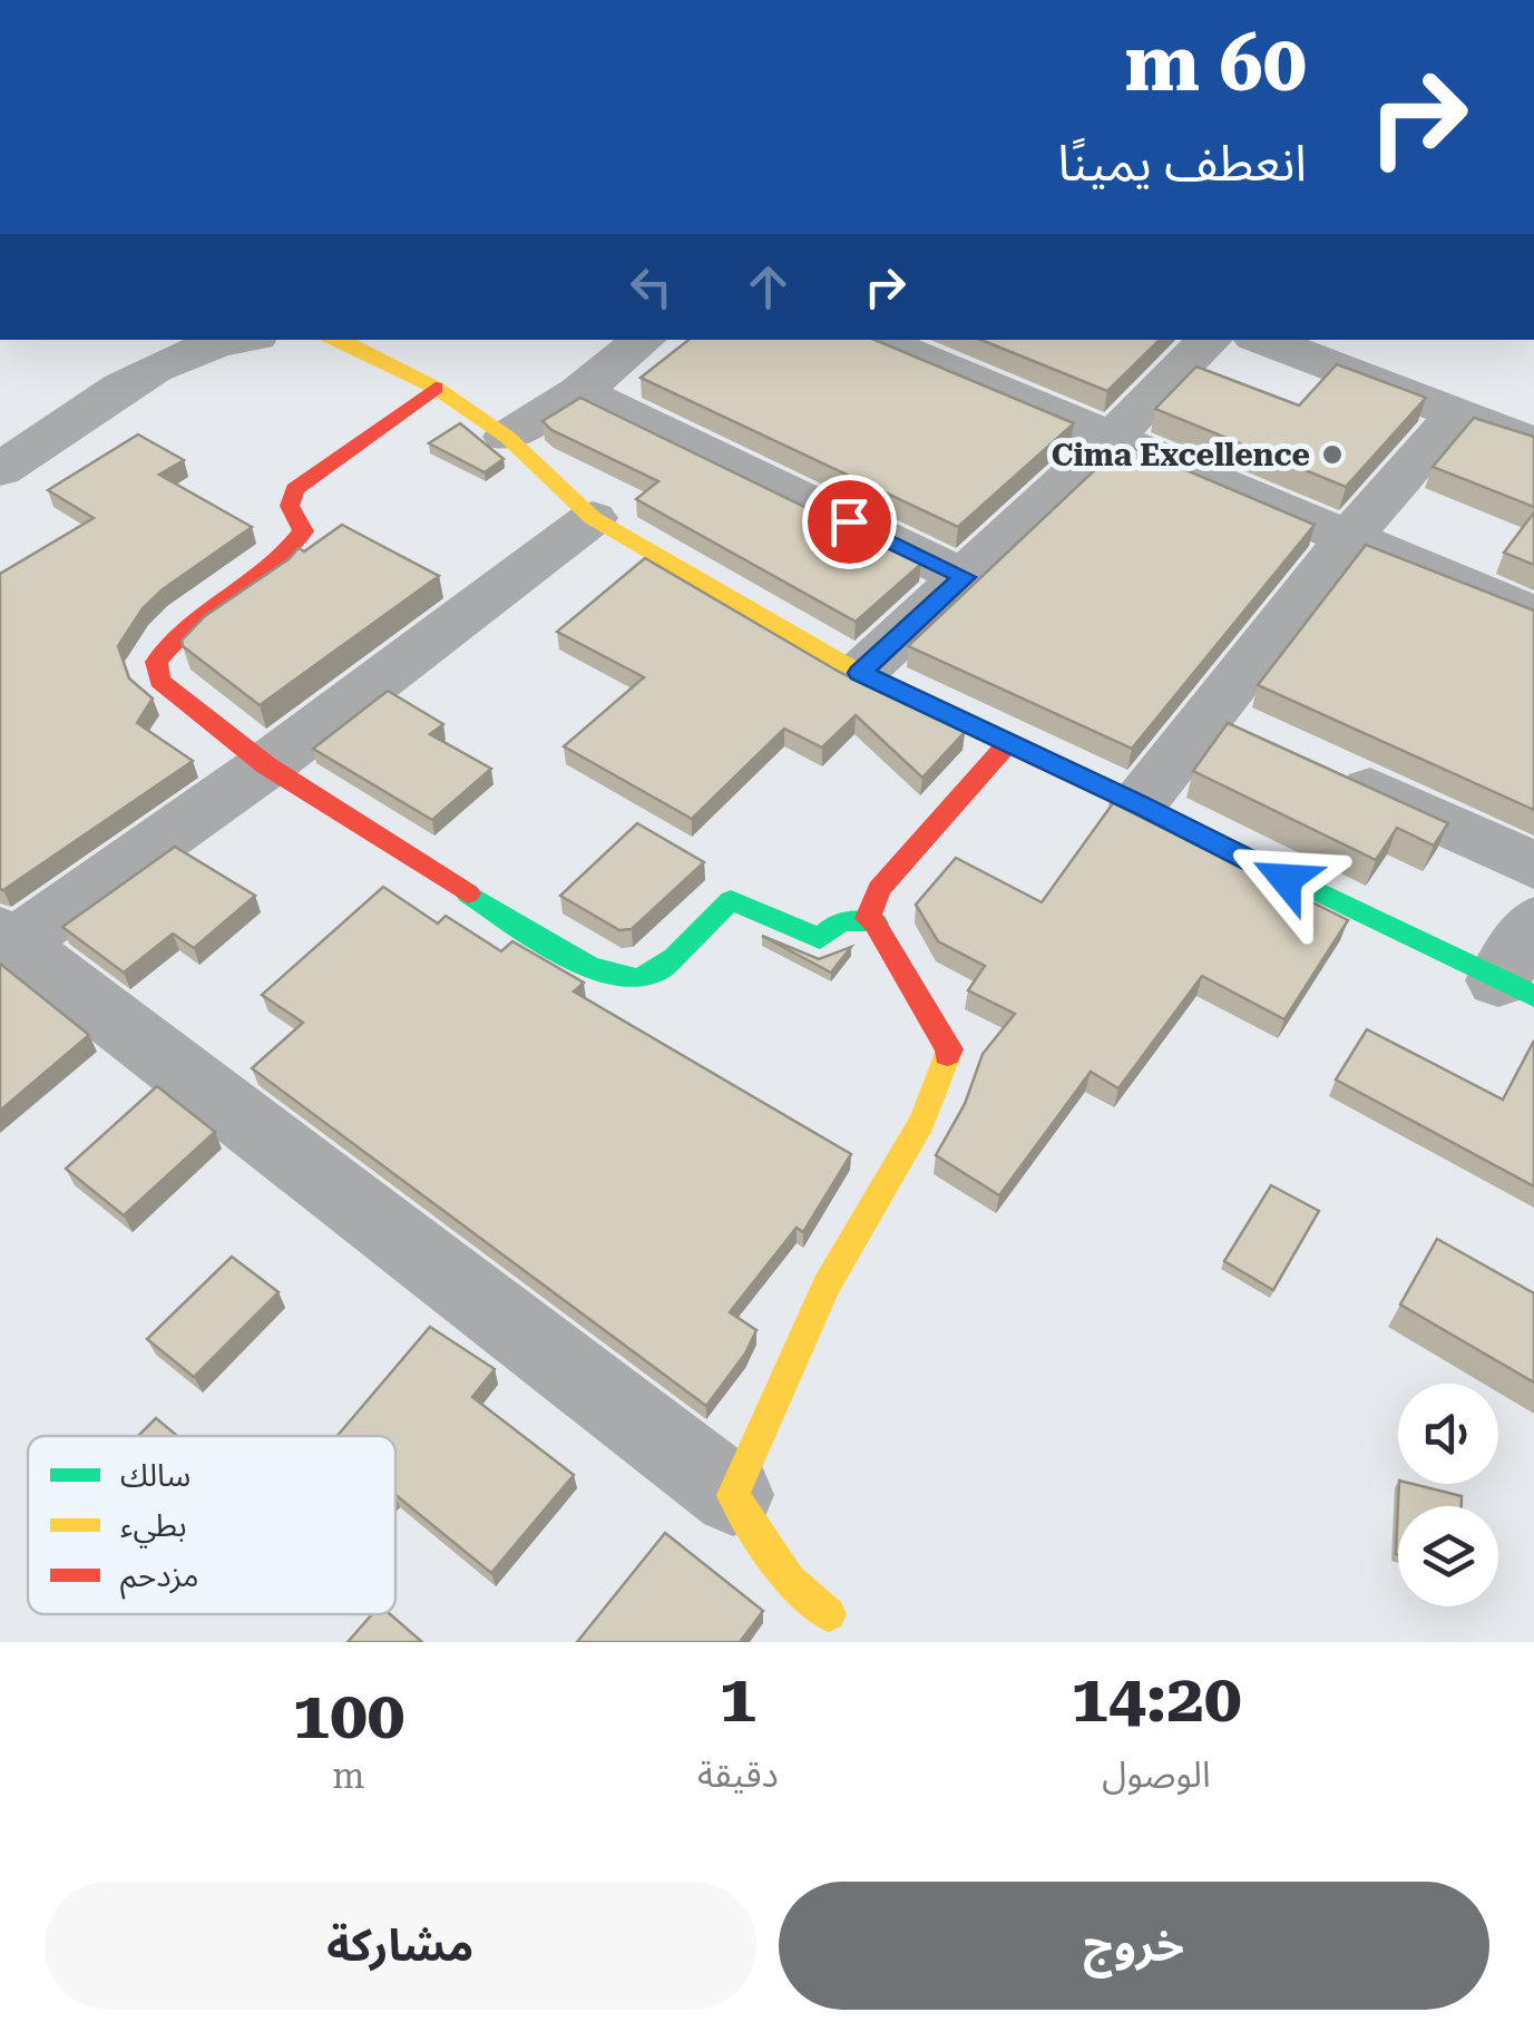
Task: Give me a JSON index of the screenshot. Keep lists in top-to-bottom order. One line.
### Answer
{"places":["Cima Excellence"],"legend":["سالك","بطيء","مزدحم"],"page":{"turn":["60 m","انعطف يمينًا"],"eta":["14:20","الوصول","1","دقيقة","100","m"],"buttons":["خروج","مشاركة"]}}
